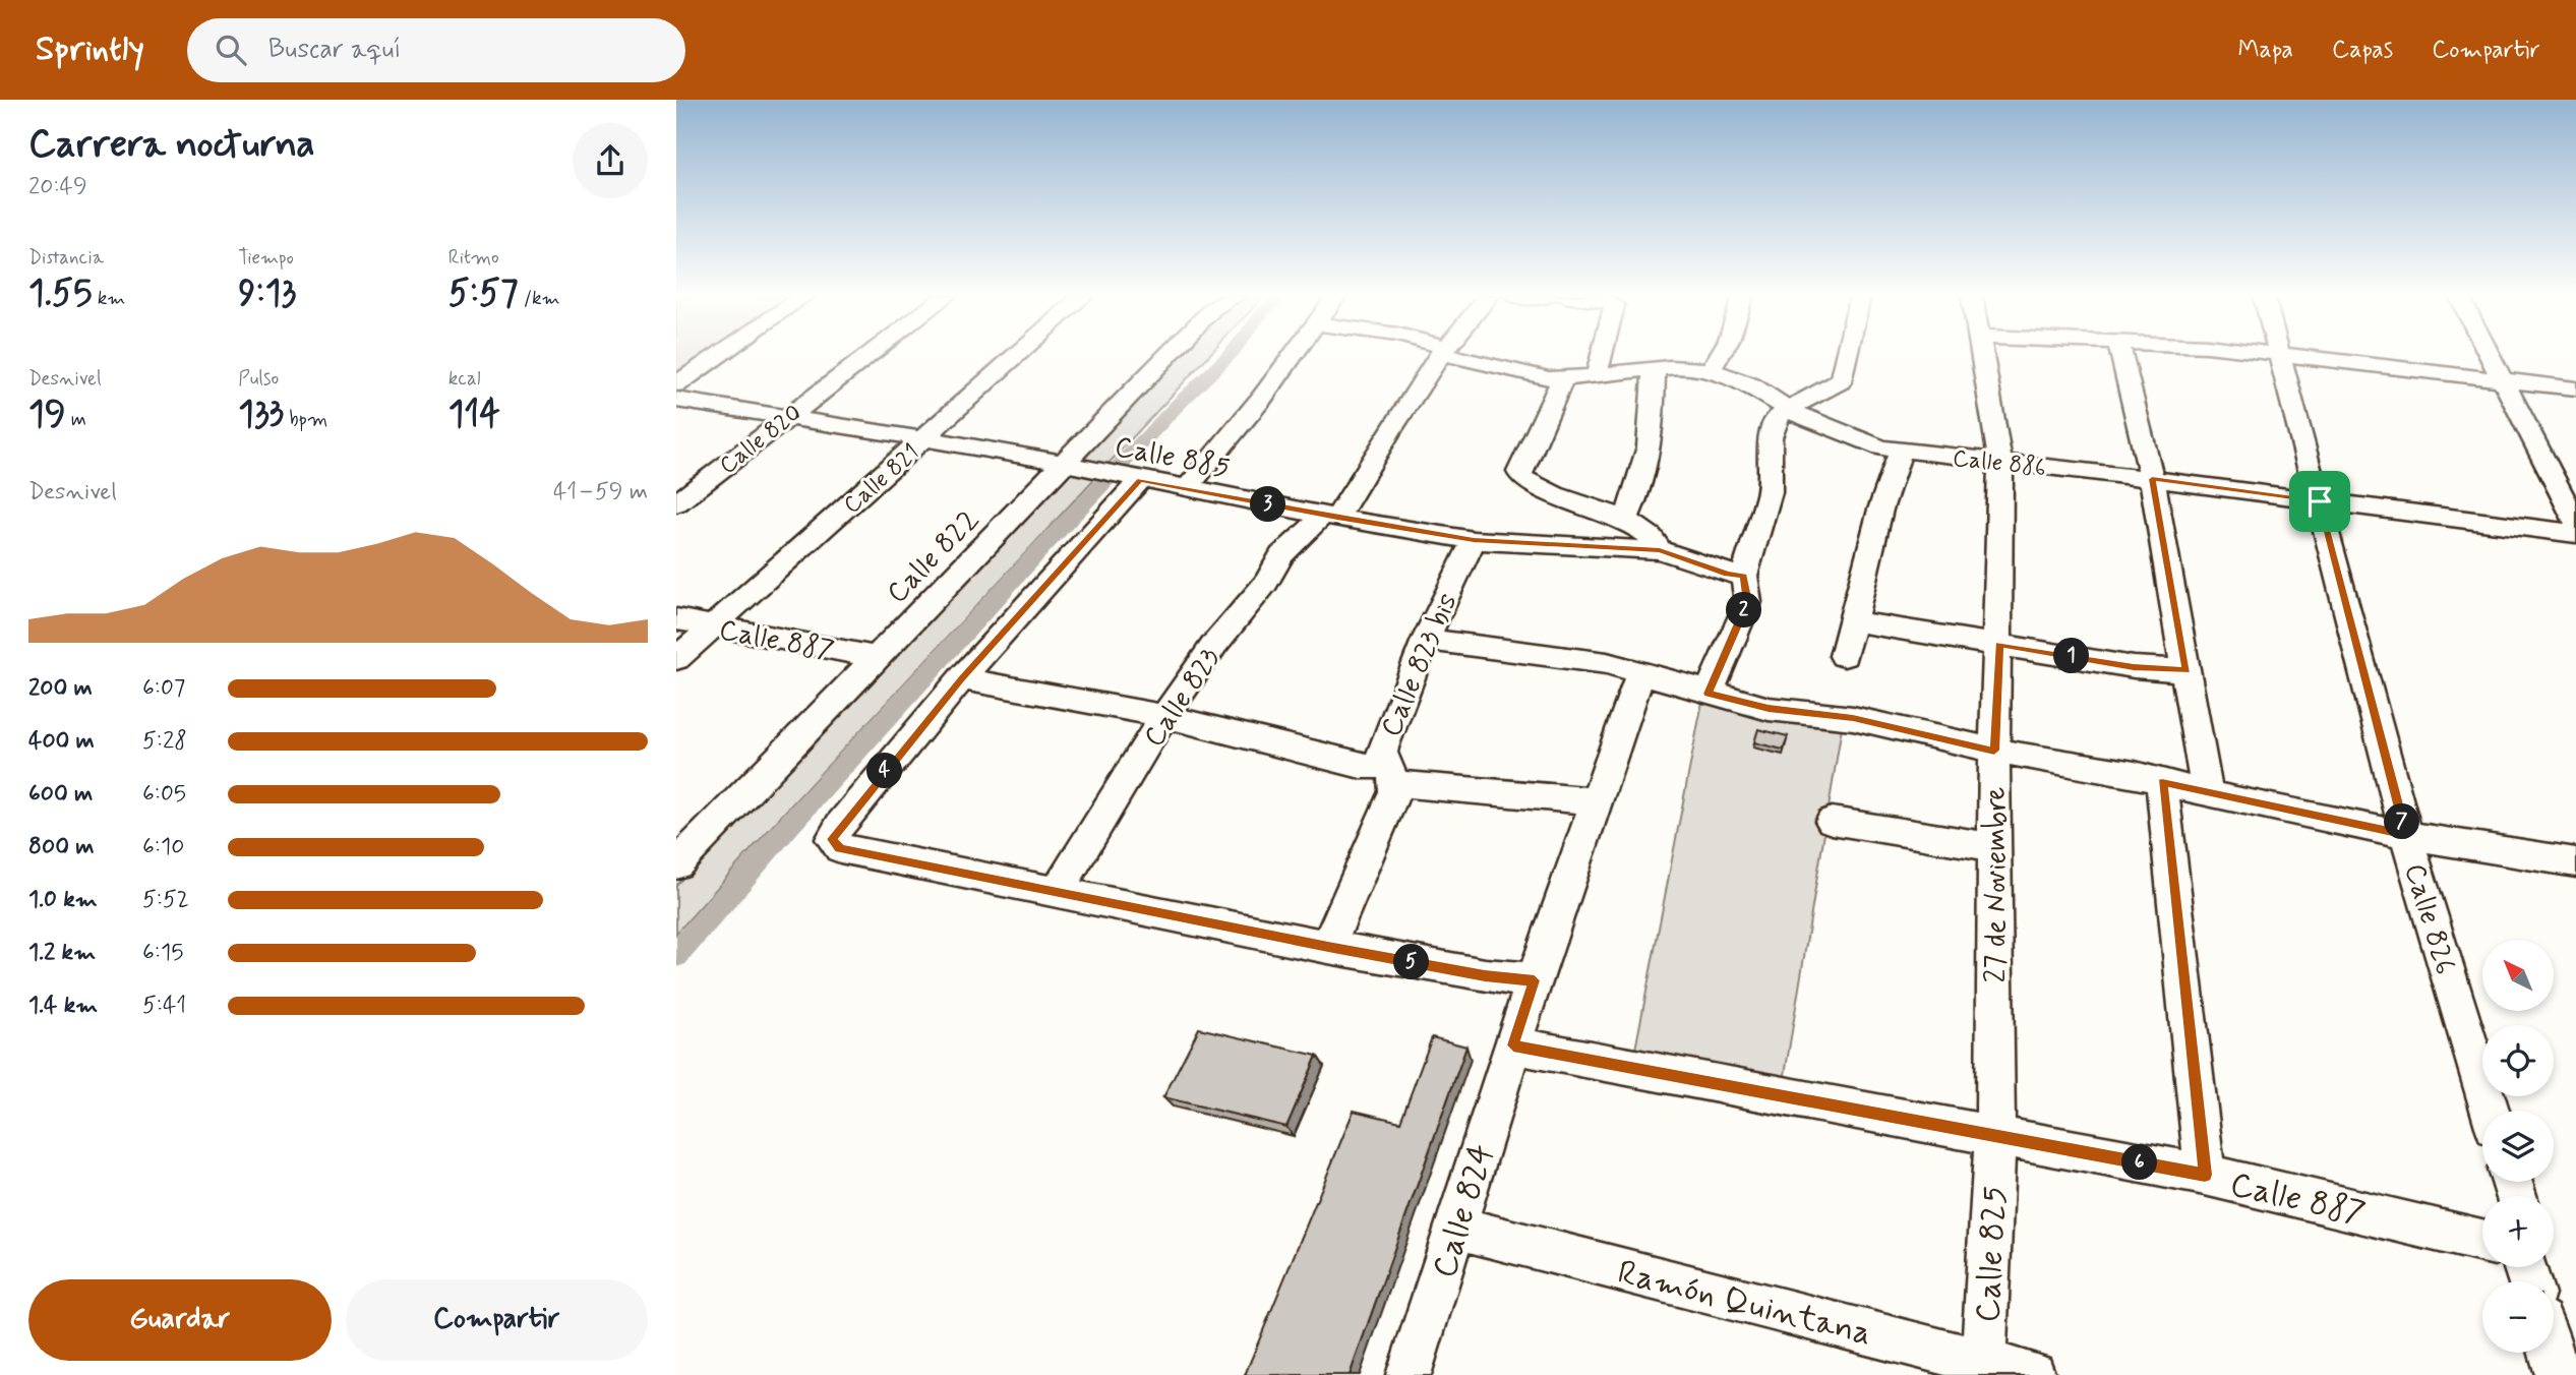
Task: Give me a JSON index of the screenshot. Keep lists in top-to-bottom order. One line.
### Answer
{"streets":{"street":["Calle 820","Calle 885","Calle 886","Calle 821","Calle 822","Calle 887","Calle 823 bis","Calle 823","27 de Noviembre","Calle 826","Calle 824","Calle 825","Ramón Quintana"]},"crossings":[["Calle 820","Calle 885"],["Calle 885","Calle 821"],["Calle 885","Calle 822"],["Calle 885","Calle 823 bis"],["Calle 885","Calle 823"],["Calle 886","27 de Noviembre"],["Calle 886","Calle 826"],["Calle 821","Calle 887"],["Calle 822","Calle 887"],["Calle 887","27 de Noviembre"],["Calle 887","Calle 824"],["Calle 887","Calle 825"],["27 de Noviembre","Calle 825"],["Calle 824","Ramón Quintana"],["Calle 825","Ramón Quintana"]],"north":"top left","page":{"header":"Sprintly","search":"Buscar aquí","nav":["Mapa","Capas","Compartir"],"heading":["Carrera nocturna","20:49"],"stats":[["Distancia","1.55 km"],["Tiempo","9:13"],["Ritmo","5:57 /km"],["Desnivel","19 m"],["Pulso","133 bpm"],["kcal","114"]],"chart":["Desnivel","41–59 m"],"pins":["3","2","1","4","7","5","6"],"list":[{"name":"200 m","note":"6:07"},{"name":"400 m","note":"5:28"},{"name":"600 m","note":"6:05"},{"name":"800 m","note":"6:10"},{"name":"1.0 km","note":"5:52"},{"name":"1.2 km","note":"6:15"},{"name":"1.4 km","note":"5:41"}],"map_buttons":["+","−"],"buttons":["Guardar","Compartir"]}}
